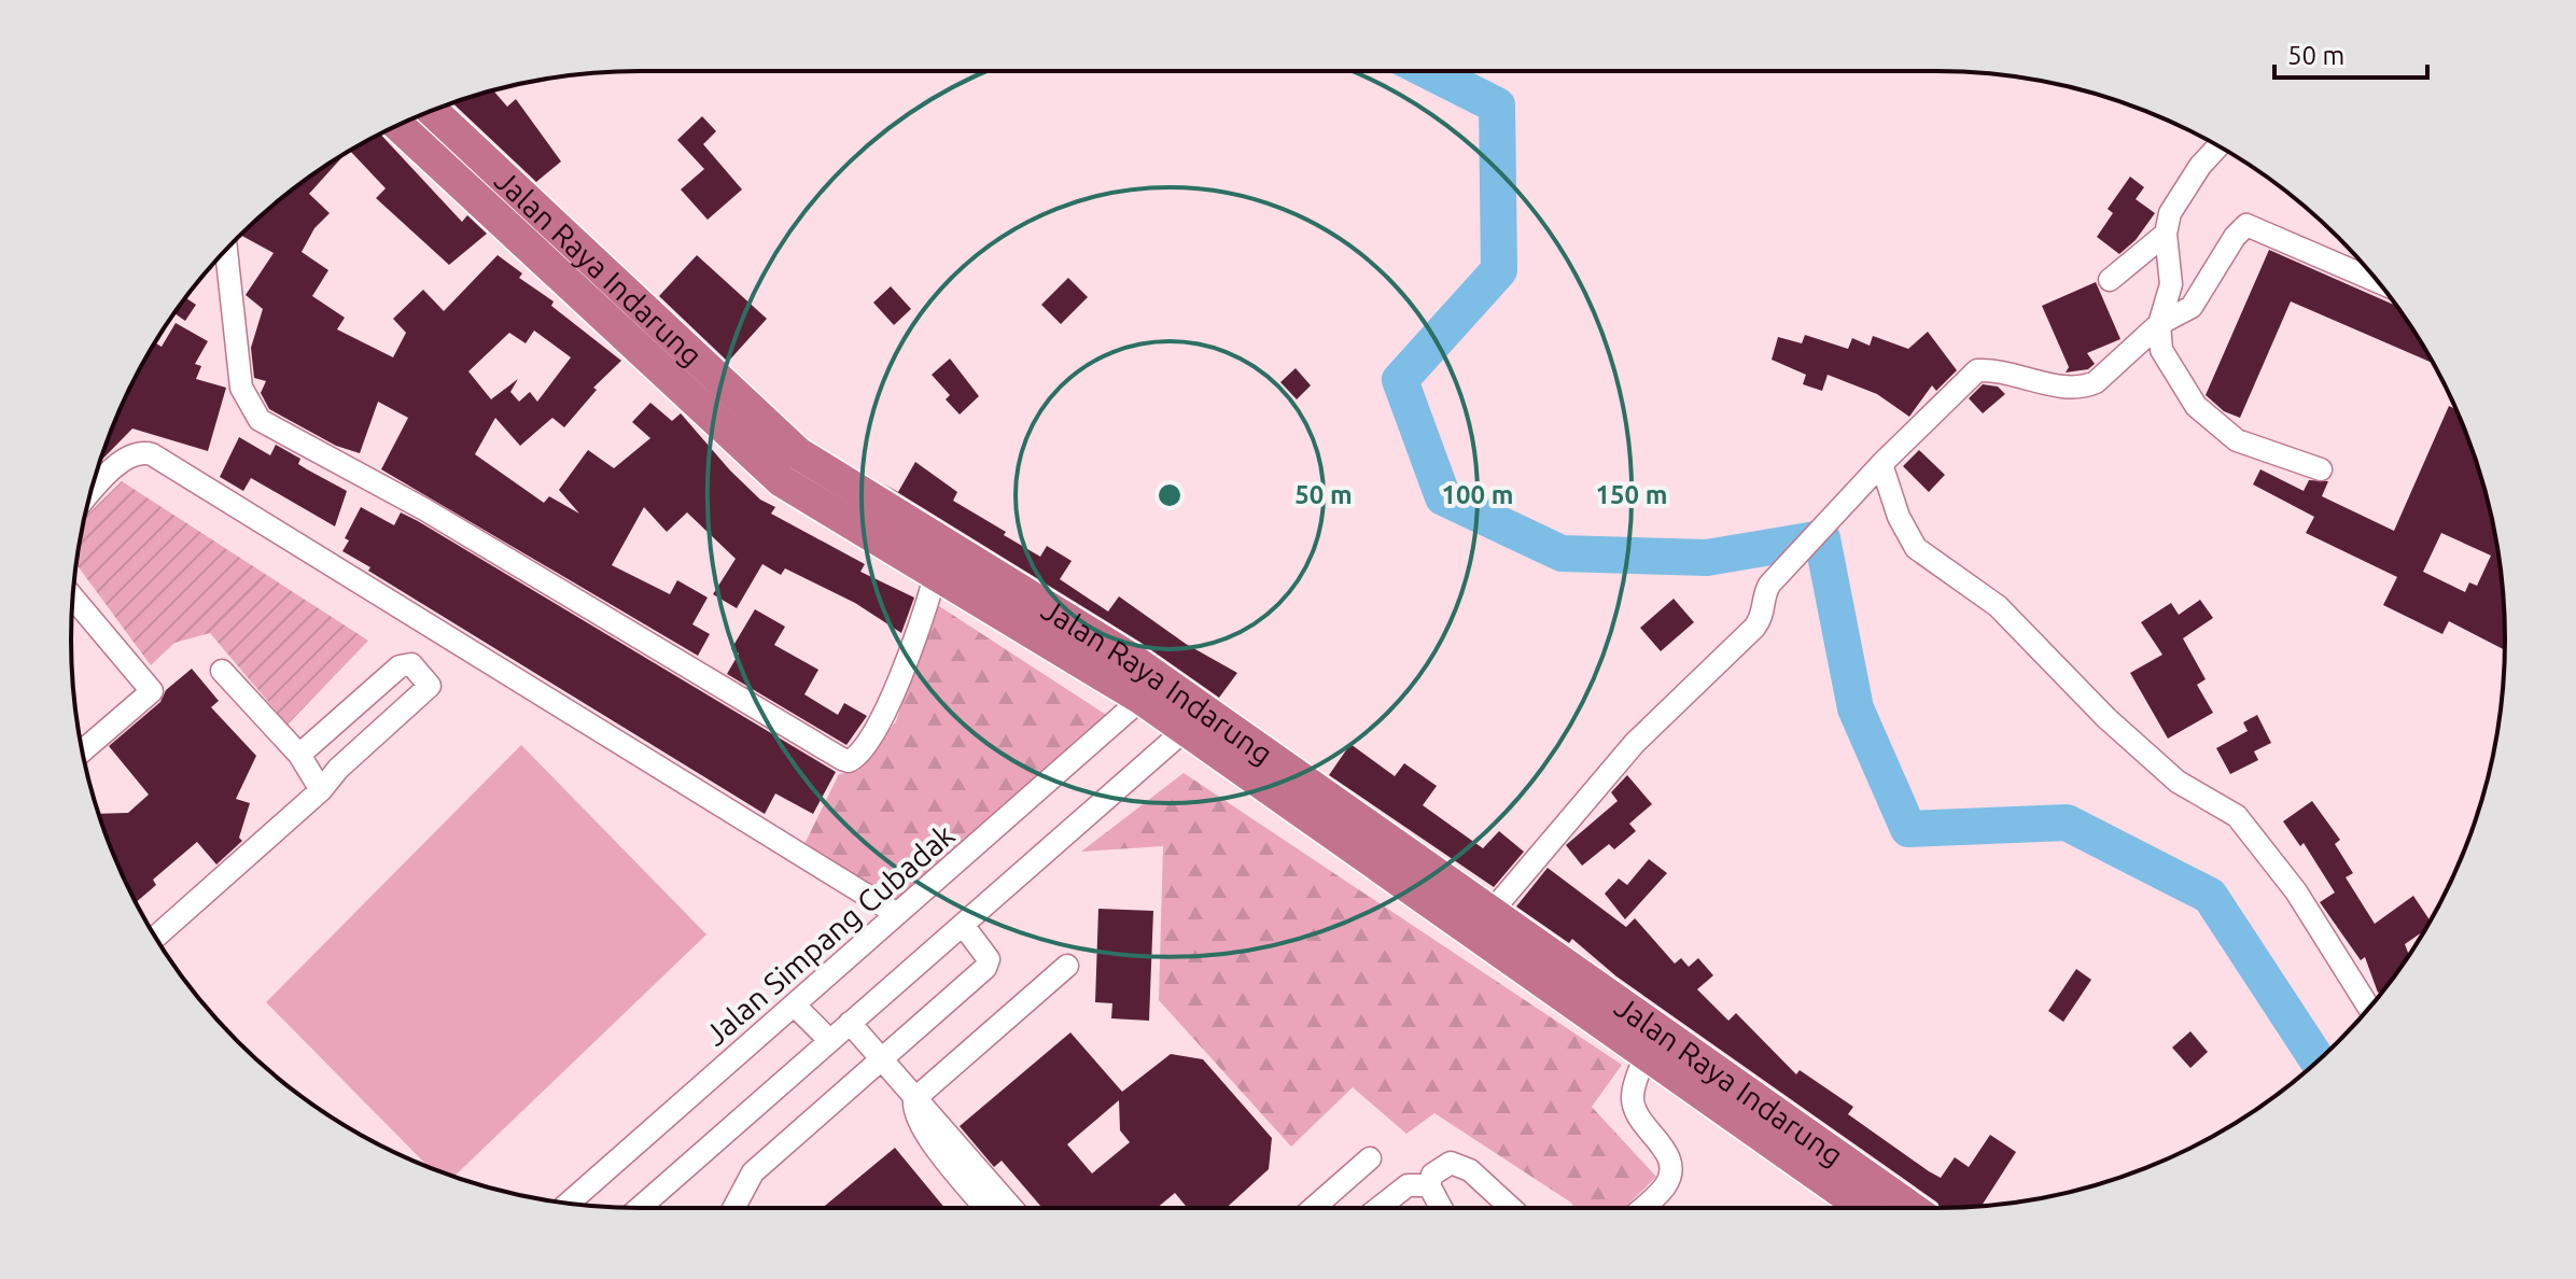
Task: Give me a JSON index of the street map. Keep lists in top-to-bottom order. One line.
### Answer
{"streets":{"highway":["Jalan Raya Indarung"],"street":["Jalan Simpang Cubadak"]},"crossings":[["Jalan Raya Indarung","Jalan Simpang Cubadak"]],"scale_bar":"50 m","rings":["50 m","100 m","150 m"]}
